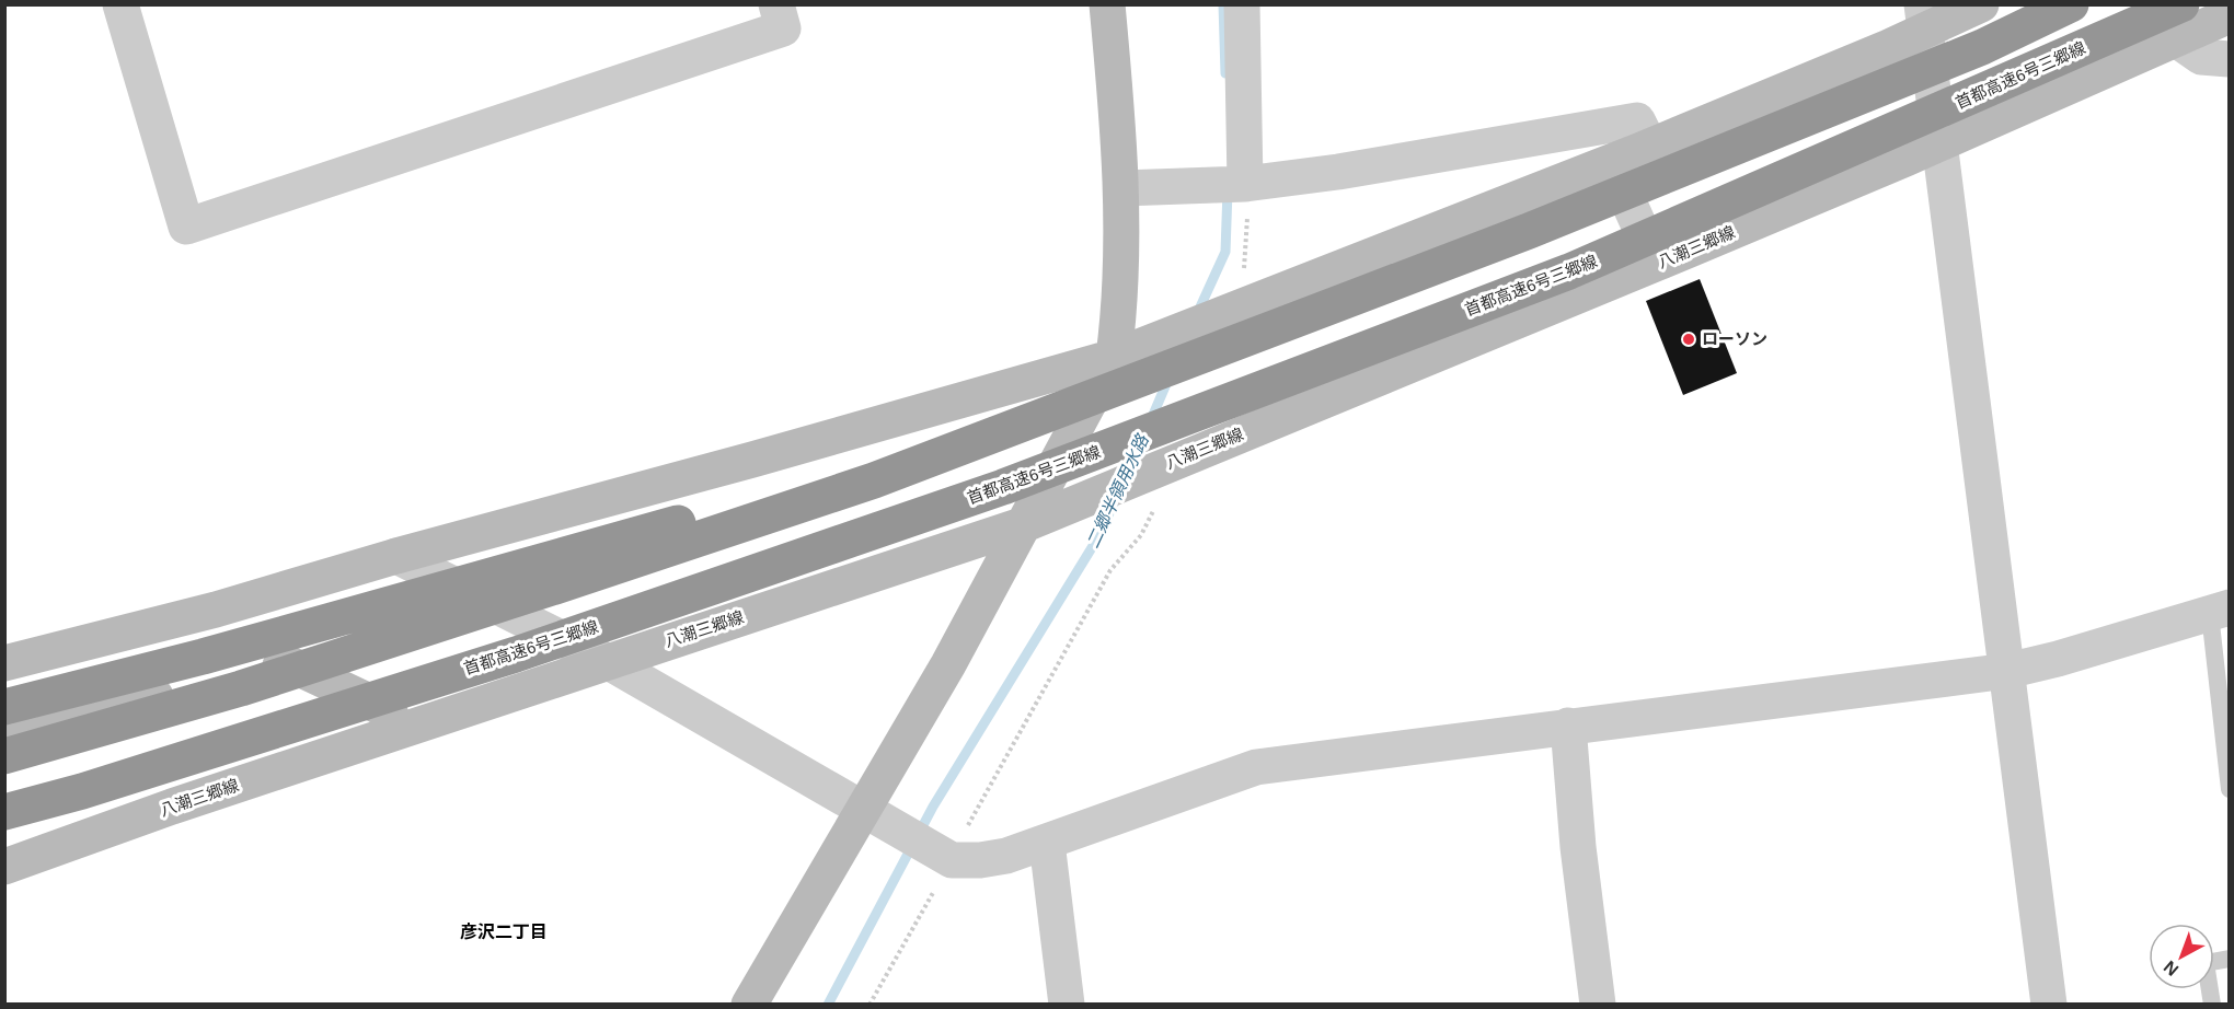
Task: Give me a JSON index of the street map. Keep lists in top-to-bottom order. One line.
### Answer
{"streets":{"highway":["首都高速6号三郷線"],"main road":["八潮三郷線"]},"districts":["彦沢二丁目"],"water":["二郷半領用水路"],"places":["ローソン"],"north":"bottom left"}
